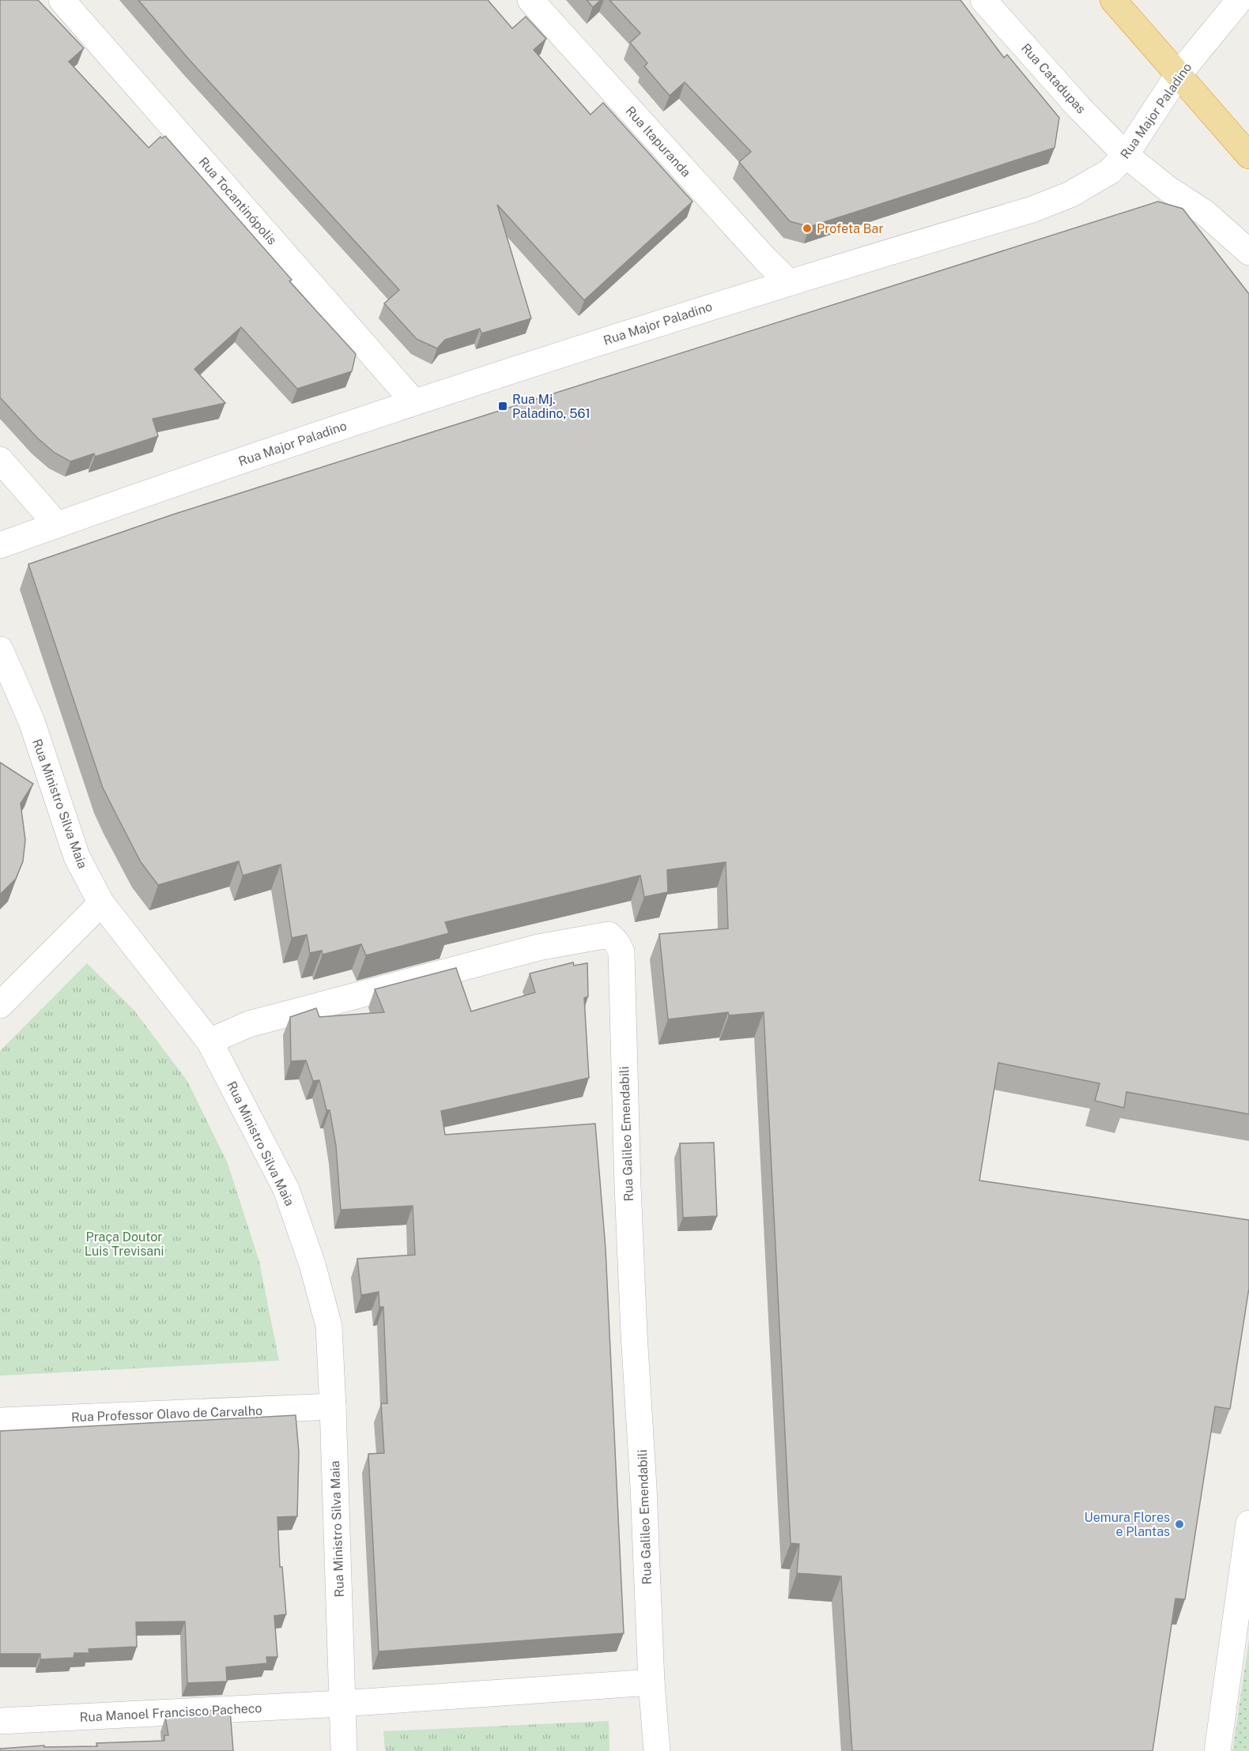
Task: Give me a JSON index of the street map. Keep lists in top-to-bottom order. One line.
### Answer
{"streets":{"street":["Rua Catadupas","Rua Major Paladino","Rua Itapuranda","Rua Tocantinópolis","Rua Ministro Silva Maia","Rua Galileo Emendabili","Rua Professor Olavo de Carvalho","Rua Manoel Francisco Pacheco"]},"crossings":[["Rua Catadupas","Rua Major Paladino"],["Rua Major Paladino","Rua Itapuranda"],["Rua Major Paladino","Rua Tocantinópolis"],["Rua Ministro Silva Maia","Rua Galileo Emendabili"],["Rua Ministro Silva Maia","Rua Professor Olavo de Carvalho"],["Rua Ministro Silva Maia","Rua Manoel Francisco Pacheco"],["Rua Galileo Emendabili","Rua Manoel Francisco Pacheco"]],"parks":["Praça Doutor Luis Trevisani"],"places":{"other":["Profeta Bar","Uemura Flores e Plantas"],"transit":["Rua Mj. Paladino, 561"]}}
